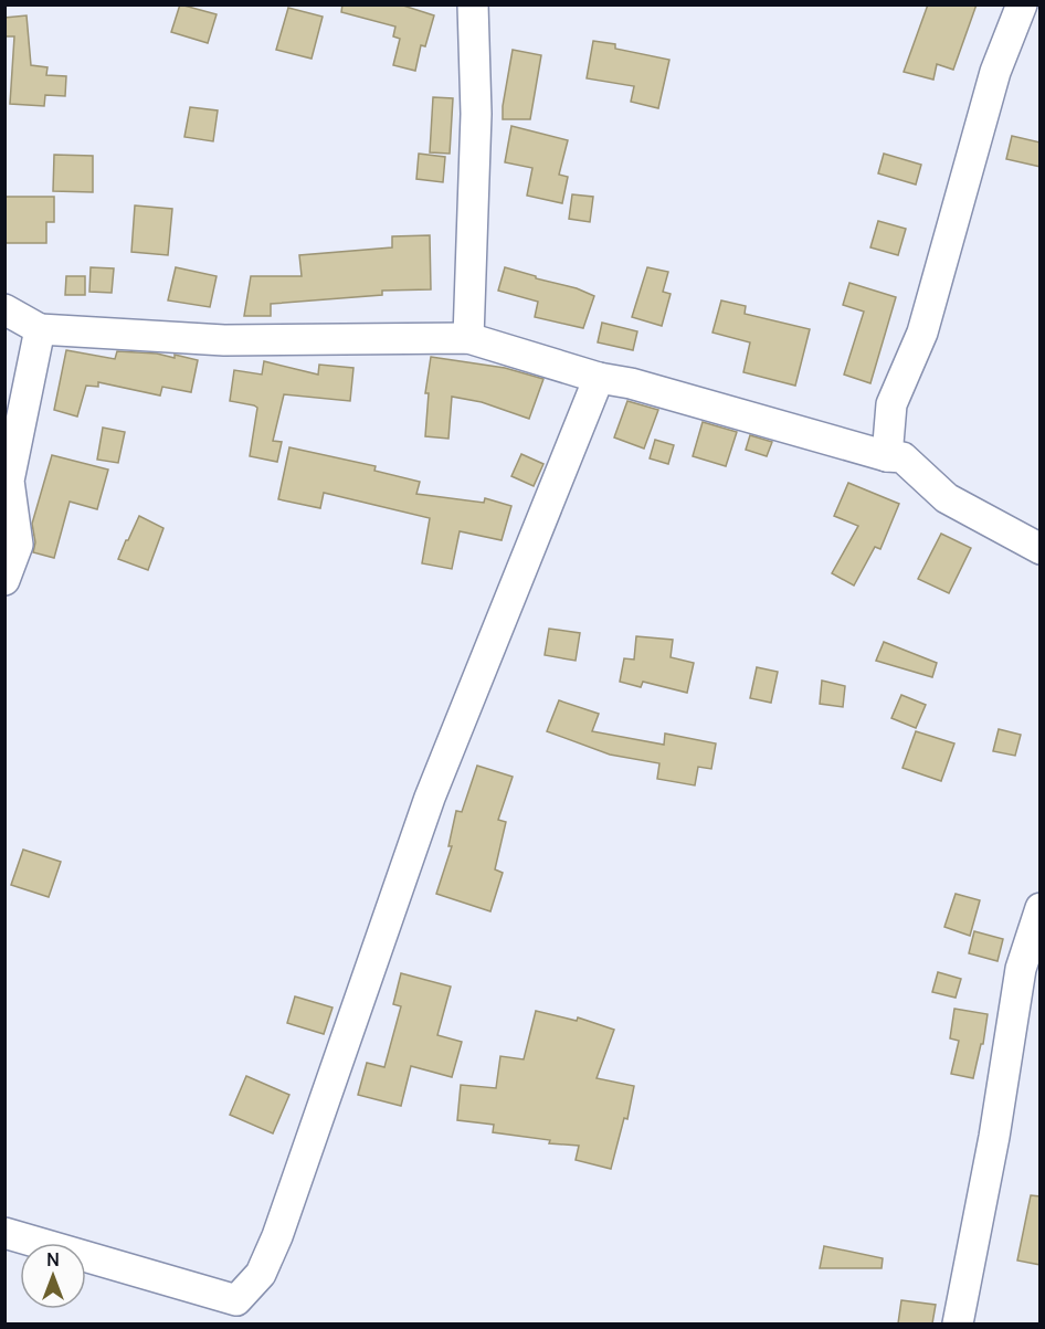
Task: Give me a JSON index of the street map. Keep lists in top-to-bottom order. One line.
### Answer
{"north":"top"}
